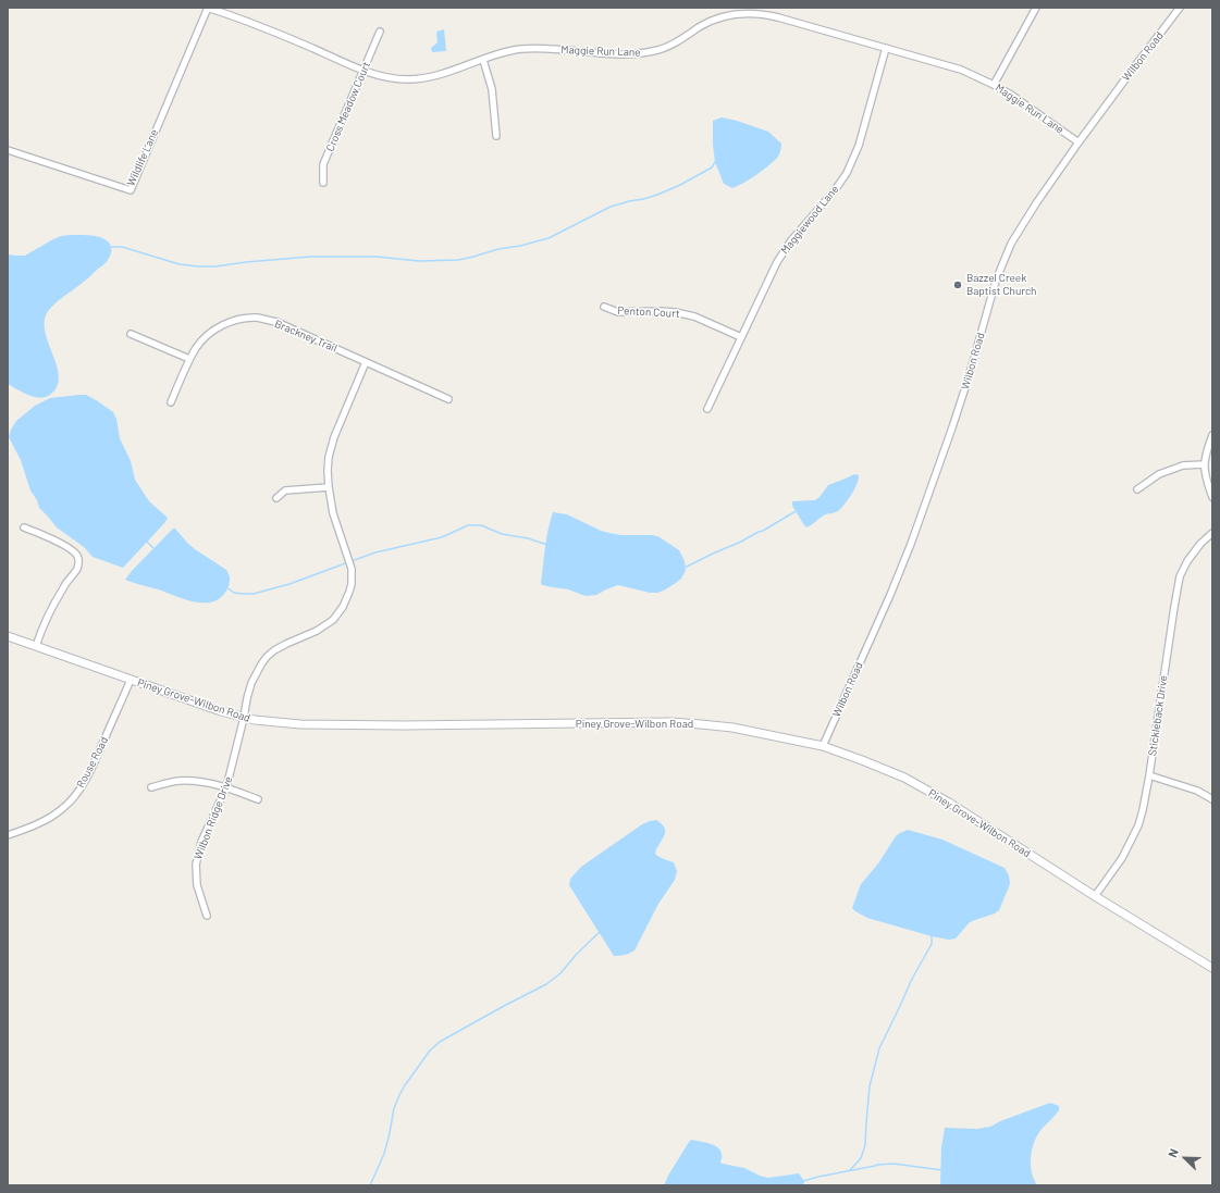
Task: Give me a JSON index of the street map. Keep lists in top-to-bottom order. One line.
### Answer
{"streets":{"street":["Maggie Run Lane","Wilbon Road","Cross Meadow Court","Wildlife Lane","Maggiewood Lane","Penton Court","Brackney Trail","Piney Grove-Wilbon Road","Stickleback Drive","Rouse Road","Wilbon Ridge Drive"]},"crossings":[["Maggie Run Lane","Wilbon Road"],["Maggie Run Lane","Cross Meadow Court"],["Maggie Run Lane","Wildlife Lane"],["Maggie Run Lane","Maggiewood Lane"],["Wilbon Road","Piney Grove-Wilbon Road"],["Maggiewood Lane","Penton Court"],["Brackney Trail","Wilbon Ridge Drive"],["Piney Grove-Wilbon Road","Stickleback Drive"],["Piney Grove-Wilbon Road","Rouse Road"],["Piney Grove-Wilbon Road","Wilbon Ridge Drive"]],"places":["Bazzel Creek Baptist Church"],"north":"top left"}
